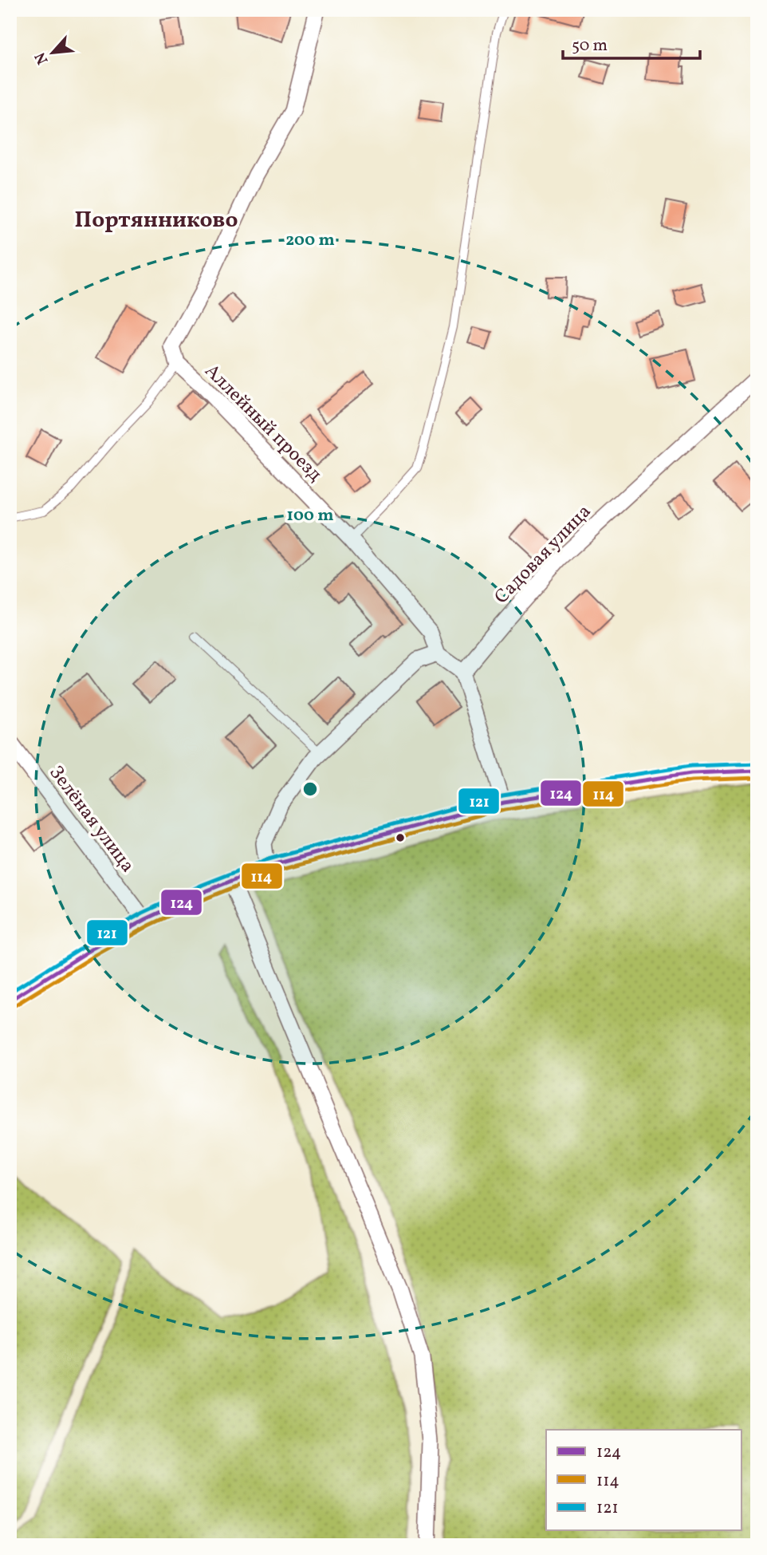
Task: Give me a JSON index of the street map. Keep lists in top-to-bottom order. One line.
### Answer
{"streets":{"street":["Аллейный проезд","Садовая улица","Зелёная улица"]},"districts":["Портянниково"],"lines":["transit line 121","transit line 124","transit line 114"],"legend":["124","114","121"],"scale_bar":"50 m","north":"bottom left","rings":["200 m","100 m"]}
